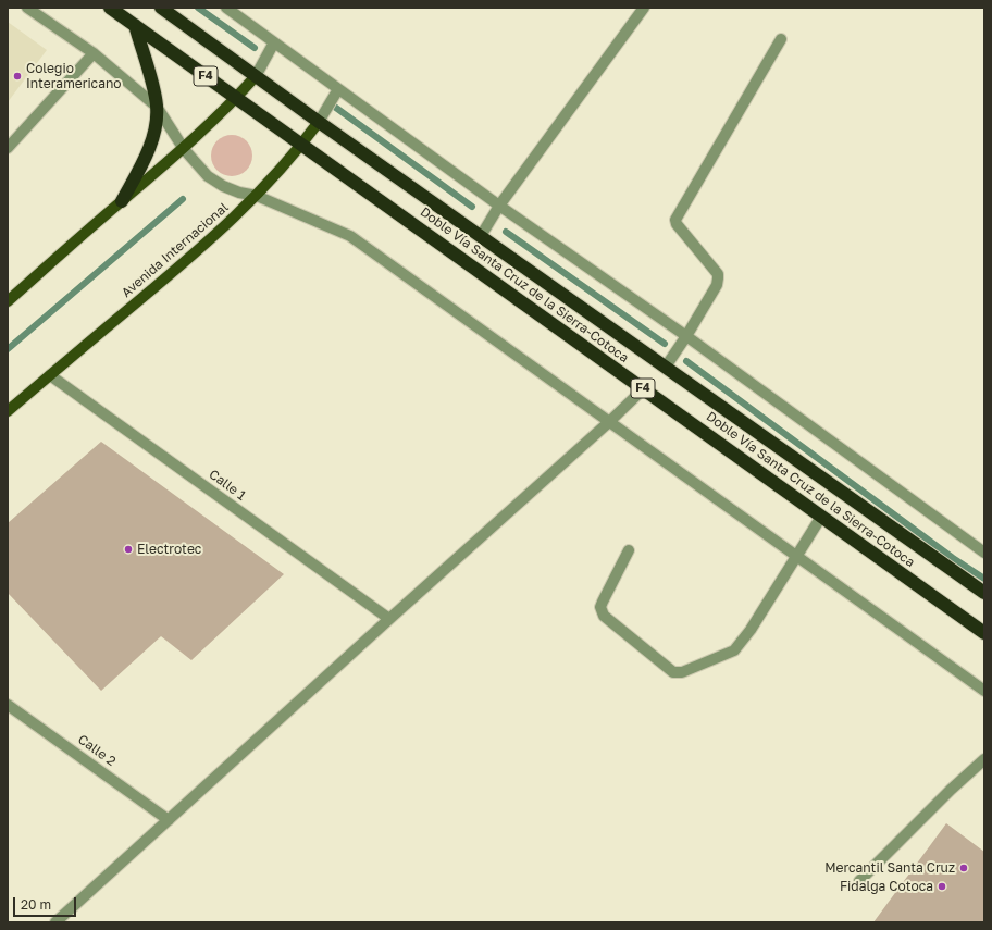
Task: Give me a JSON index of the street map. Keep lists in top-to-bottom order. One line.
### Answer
{"streets":{"highway":["F4","Doble Vía Santa Cruz de la Sierra-Cotoca"],"main road":["Avenida Internacional"],"street":["Calle 1","Calle 2"]},"crossings":[["Avenida Internacional","Doble Vía Santa Cruz de la Sierra-Cotoca"],["Avenida Internacional","Calle 1"]],"places":["Colegio Interamericano","Electrotec","Mercantil Santa Cruz","Fidalga Cotoca"],"scale_bar":"20 m"}
